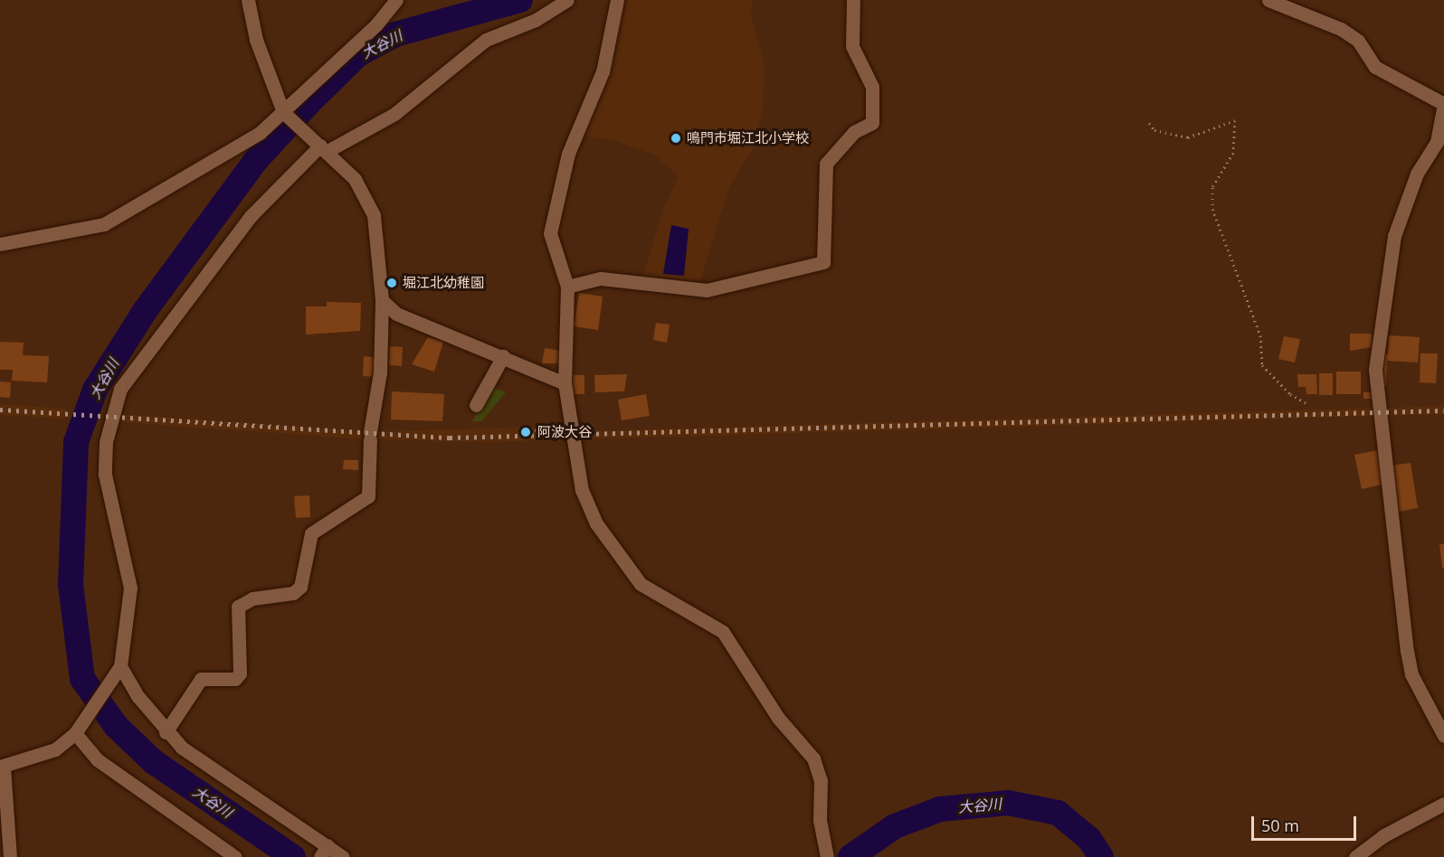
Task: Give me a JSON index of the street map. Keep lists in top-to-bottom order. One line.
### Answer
{"water":["大谷川"],"places":["鳴門市堀江北小学校","堀江北幼稚園","阿波大谷"],"scale_bar":"50 m"}
